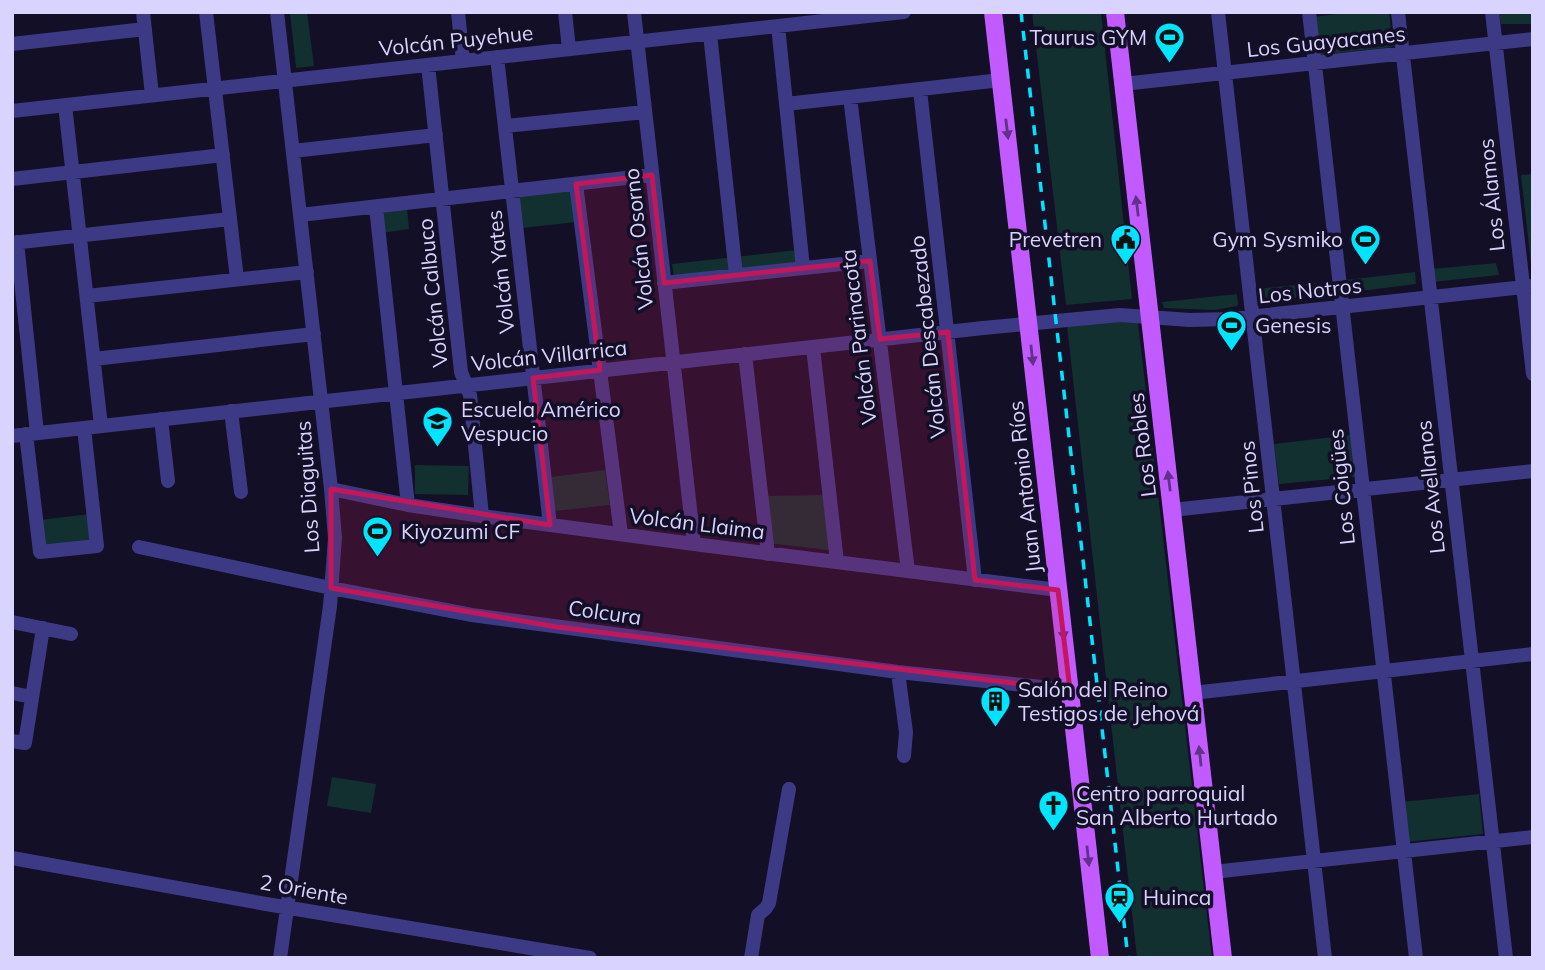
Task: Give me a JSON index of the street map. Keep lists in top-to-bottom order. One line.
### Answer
{"streets":{"main road":["Los Robles","Juan Antonio Ríos"],"street":["Volcán Puyehue","Los Guayacanes","Los Álamos","Volcán Osorno","Volcán Yates","Los Notros","Volcán Calbuco","Volcán Parinacota","Volcán Descabezado","Volcán Villarrica","Los Diaguitas","Los Pinos","Los Coigües","Los Avellanos","Volcán Llaima","Colcura","2 Oriente"]},"crossings":[["Volcán Puyehue","Volcán Osorno"],["Volcán Puyehue","Volcán Yates"],["Volcán Puyehue","Volcán Calbuco"],["Volcán Puyehue","Los Diaguitas"],["Los Guayacanes","Los Álamos"],["Los Guayacanes","Los Robles"],["Los Guayacanes","Los Pinos"],["Los Guayacanes","Los Coigües"],["Los Guayacanes","Los Avellanos"],["Los Álamos","Los Notros"],["Volcán Osorno","Volcán Villarrica"],["Volcán Osorno","Volcán Llaima"],["Volcán Yates","Volcán Villarrica"],["Volcán Yates","Volcán Llaima"],["Los Notros","Volcán Villarrica"],["Los Notros","Los Robles"],["Los Notros","Los Pinos"],["Los Notros","Los Coigües"],["Los Notros","Los Avellanos"],["Volcán Calbuco","Volcán Villarrica"],["Volcán Calbuco","Volcán Llaima"],["Volcán Parinacota","Volcán Villarrica"],["Volcán Parinacota","Volcán Llaima"],["Volcán Descabezado","Volcán Villarrica"],["Volcán Descabezado","Volcán Llaima"],["Volcán Villarrica","Los Diaguitas"],["Volcán Villarrica","Juan Antonio Ríos"],["Los Diaguitas","Volcán Llaima"],["Los Diaguitas","Colcura"],["Los Diaguitas","2 Oriente"],["Juan Antonio Ríos","Volcán Llaima"],["Juan Antonio Ríos","Colcura"]],"one_way":["Los Robles","Juan Antonio Ríos"],"places":{"sports":["Taurus GYM","Gym Sysmiko","Genesis","Kiyozumi CF"],"public building":["Prevetren"],"school or university":["Escuela Américo Vespucio"],"building":["Salón del Reino Testigos de Jehová"],"church":["Centro parroquial San Alberto Hurtado"],"station":["Huinca"]}}
